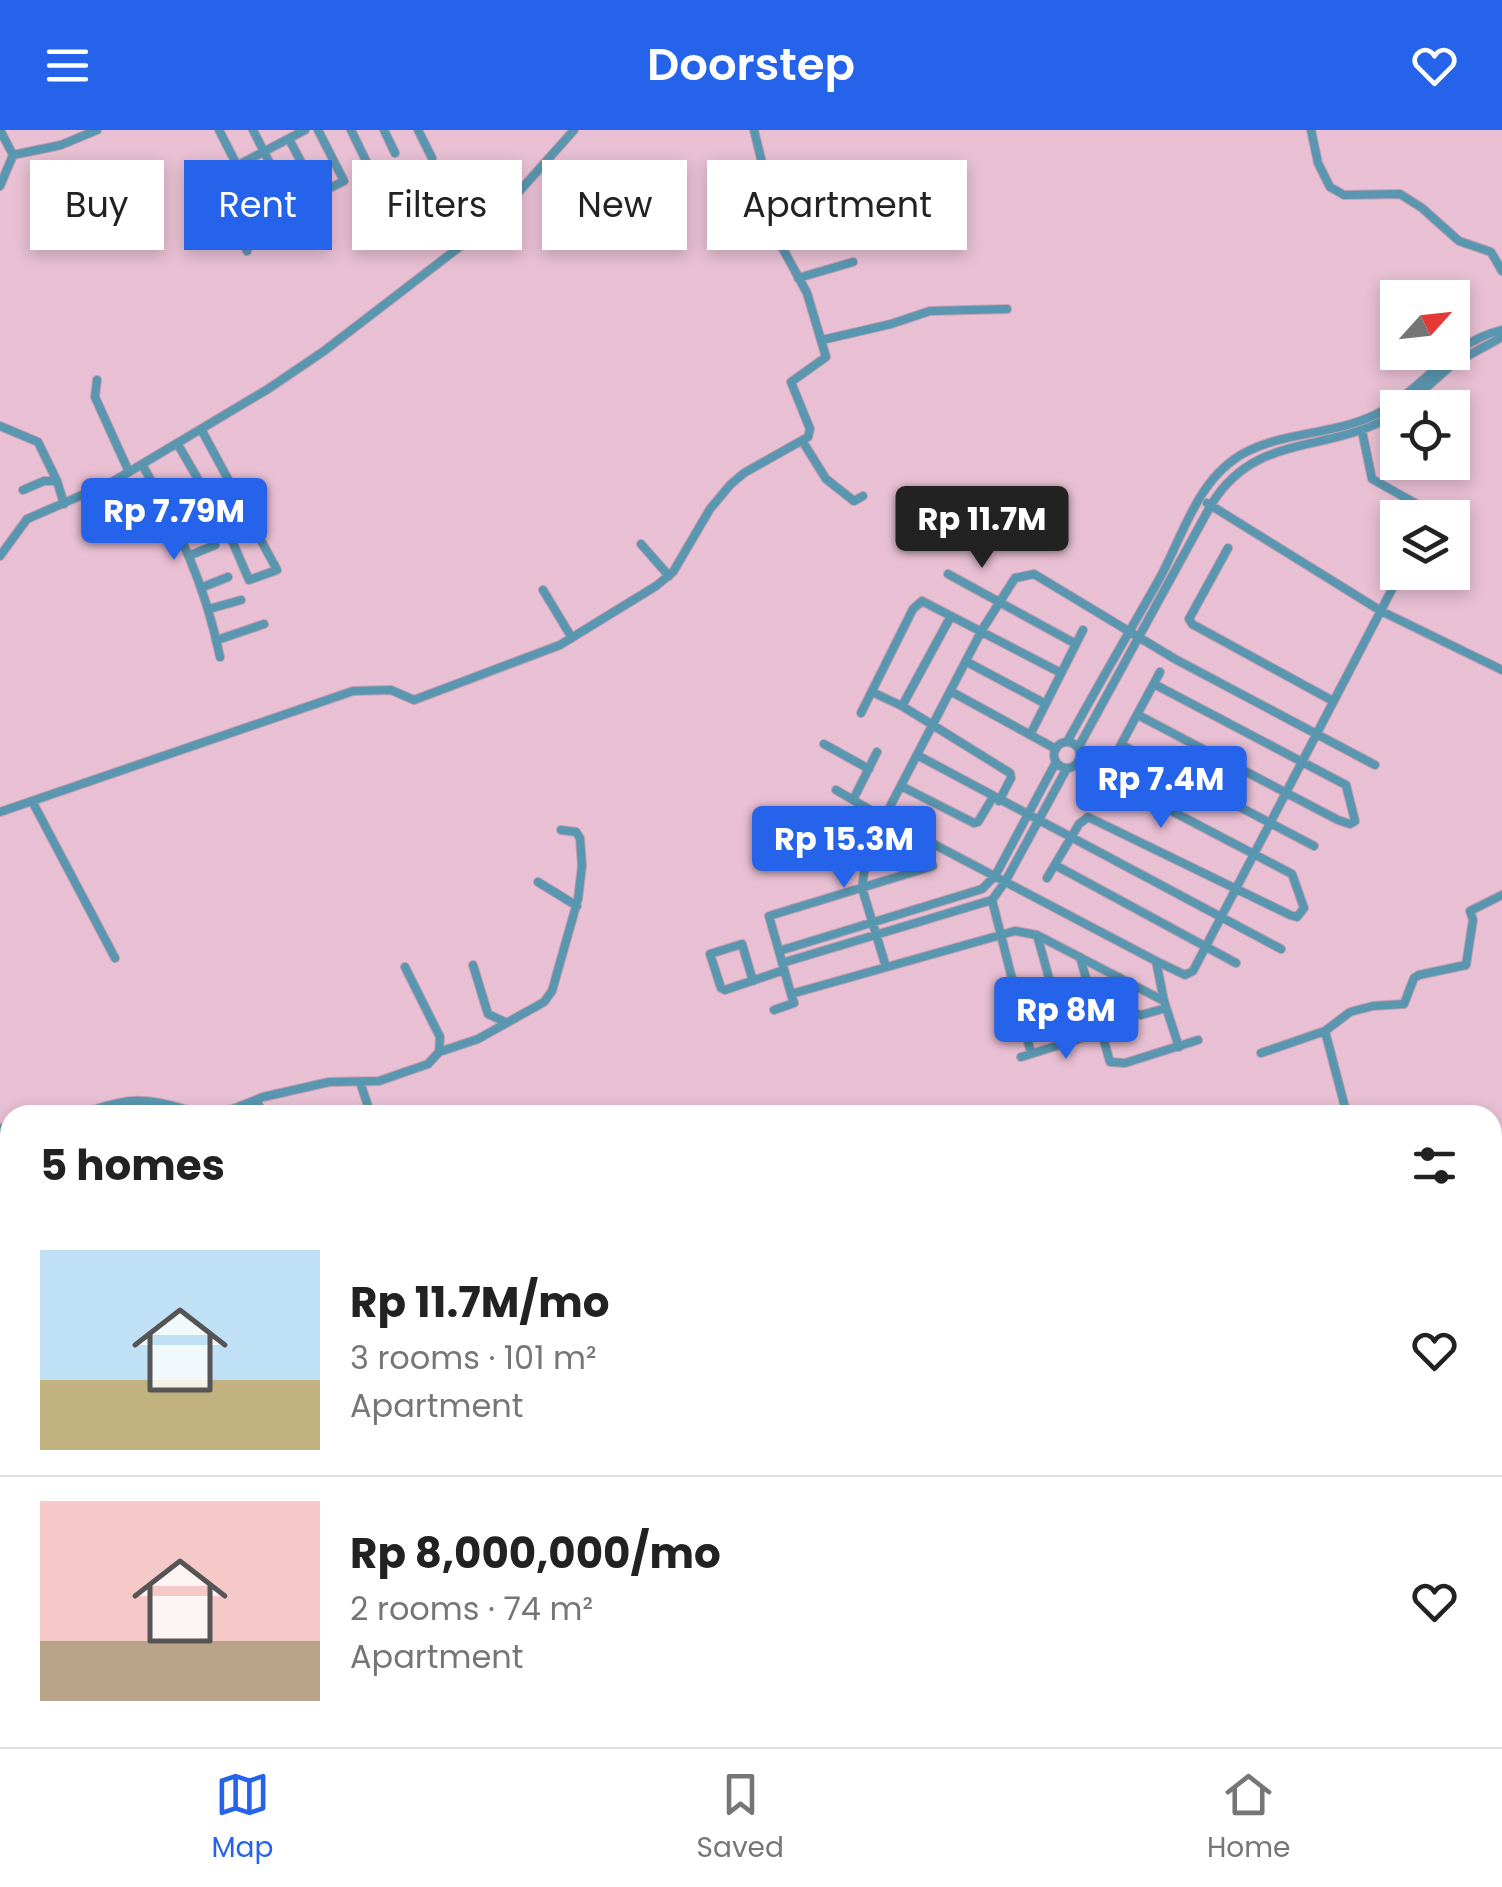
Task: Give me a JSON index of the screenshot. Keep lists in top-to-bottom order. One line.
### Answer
{"north":"top right","page":{"header":"Doorstep","chip":["Buy","Rent","Filters","New","Apartment"],"price":["Rp 7.79M","Rp 11.7M","Rp 7.4M","Rp 15.3M","Rp 8M"],"heading":"5 homes","list":[{"name":"Rp 11.7M/mo","note":"3 rooms · 101 m² · Apartment"},{"name":"Rp 8,000,000/mo","note":"2 rooms · 74 m² · Apartment"}],"tabs":["Map","Saved","Home"]}}
